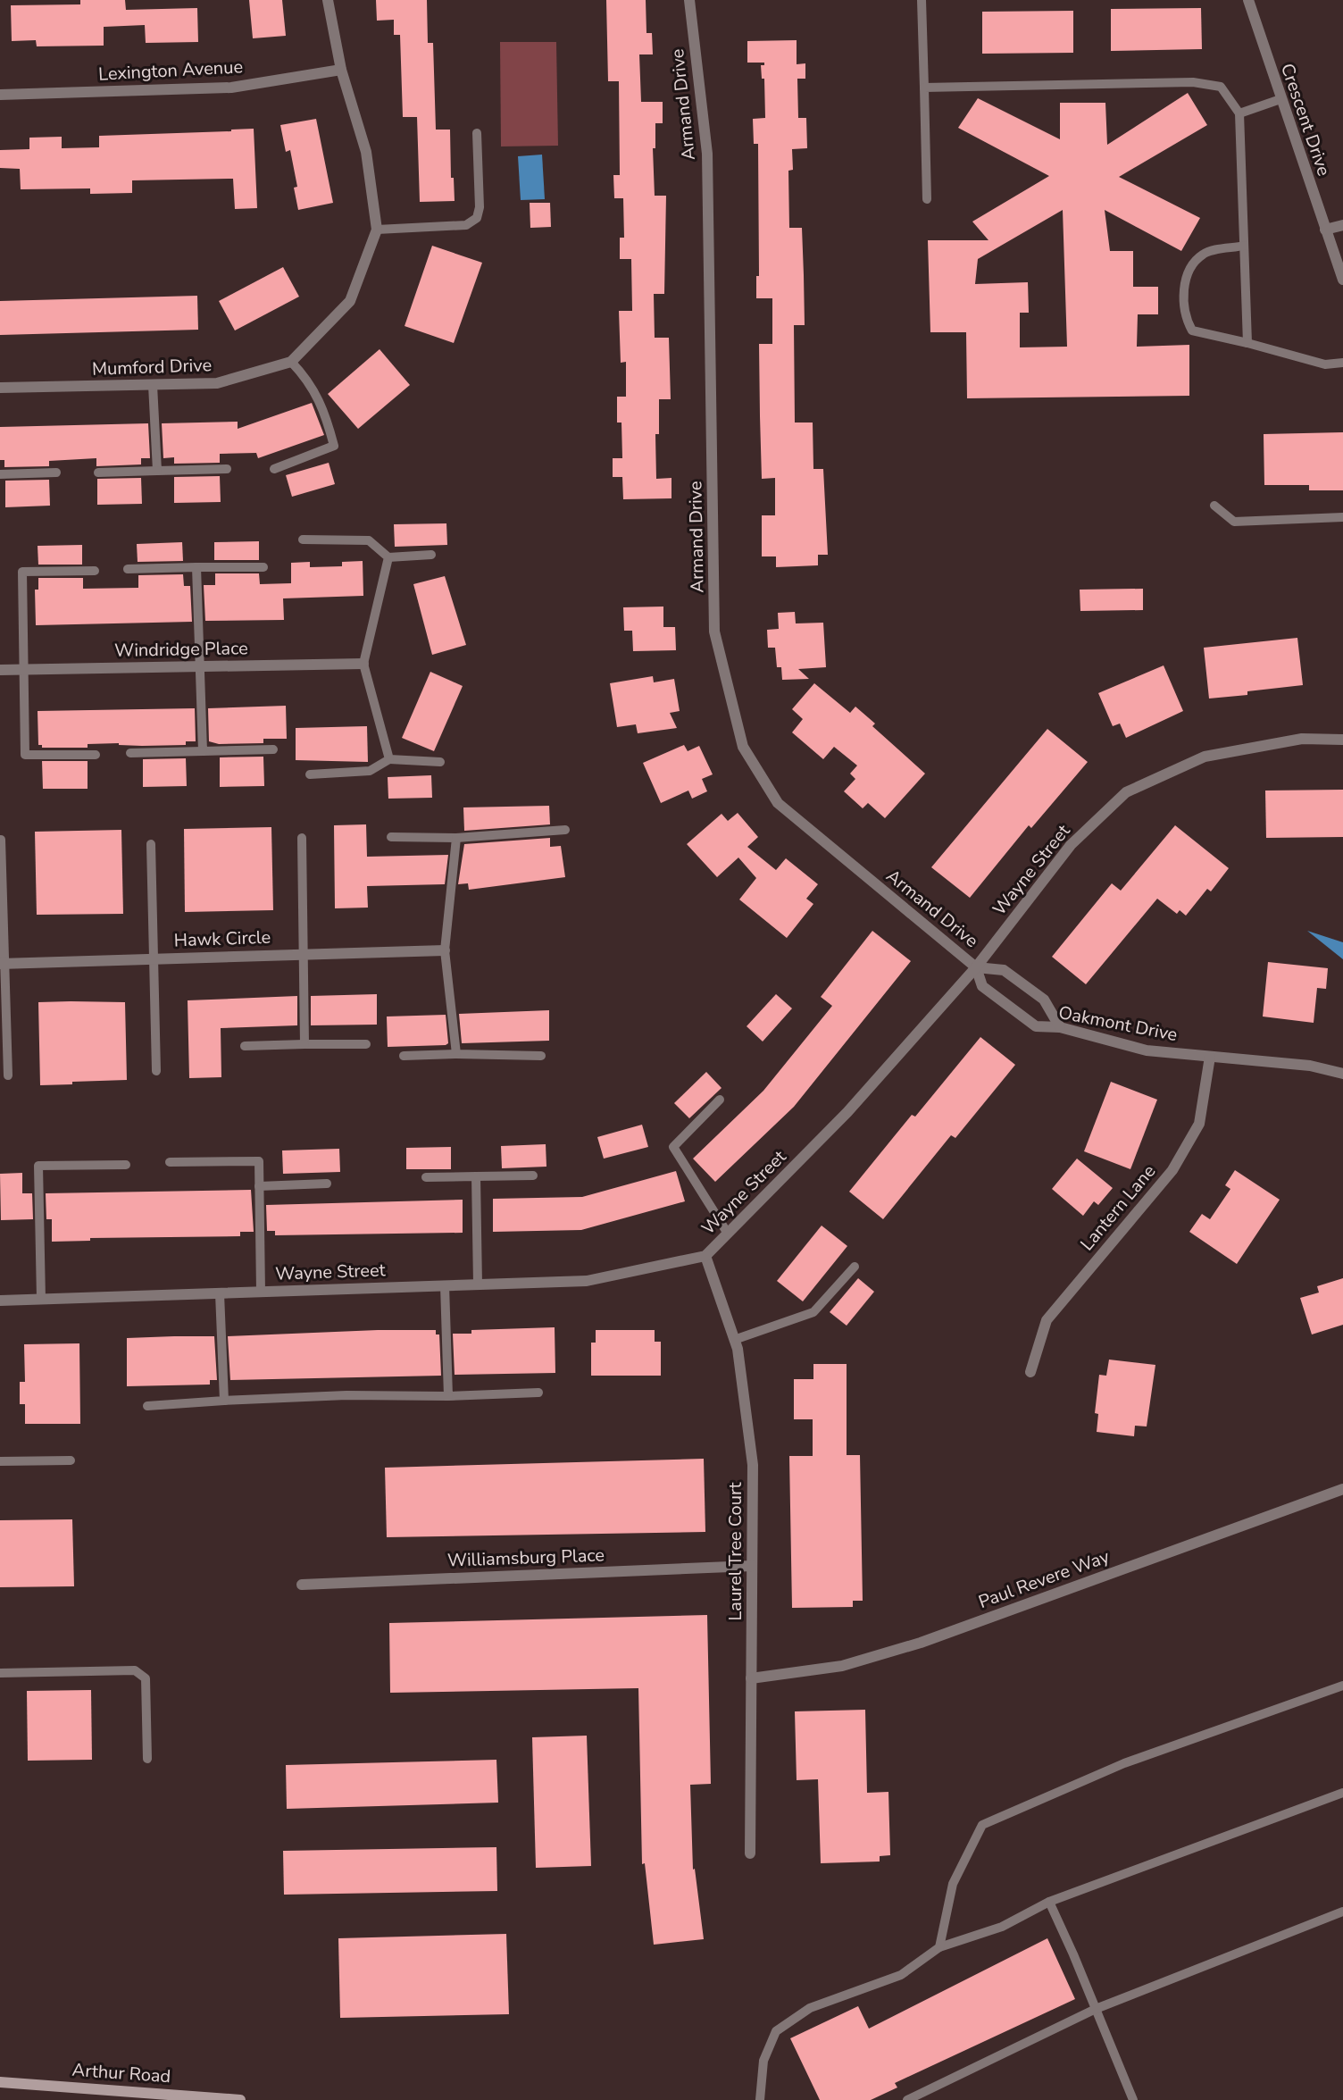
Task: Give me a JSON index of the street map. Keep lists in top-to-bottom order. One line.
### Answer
{"streets":{"main road":["Arthur Road"],"street":["Lexington Avenue","Armand Drive","Crescent Drive","Mumford Drive","Windridge Place","Wayne Street","Hawk Circle","Oakmont Drive","Lantern Lane","Laurel Tree Court","Williamsburg Place","Paul Revere Way"]},"crossings":[["Lexington Avenue","Mumford Drive"],["Armand Drive","Wayne Street"],["Armand Drive","Oakmont Drive"],["Wayne Street","Oakmont Drive"],["Wayne Street","Laurel Tree Court"],["Oakmont Drive","Lantern Lane"],["Laurel Tree Court","Williamsburg Place"],["Laurel Tree Court","Paul Revere Way"]]}
